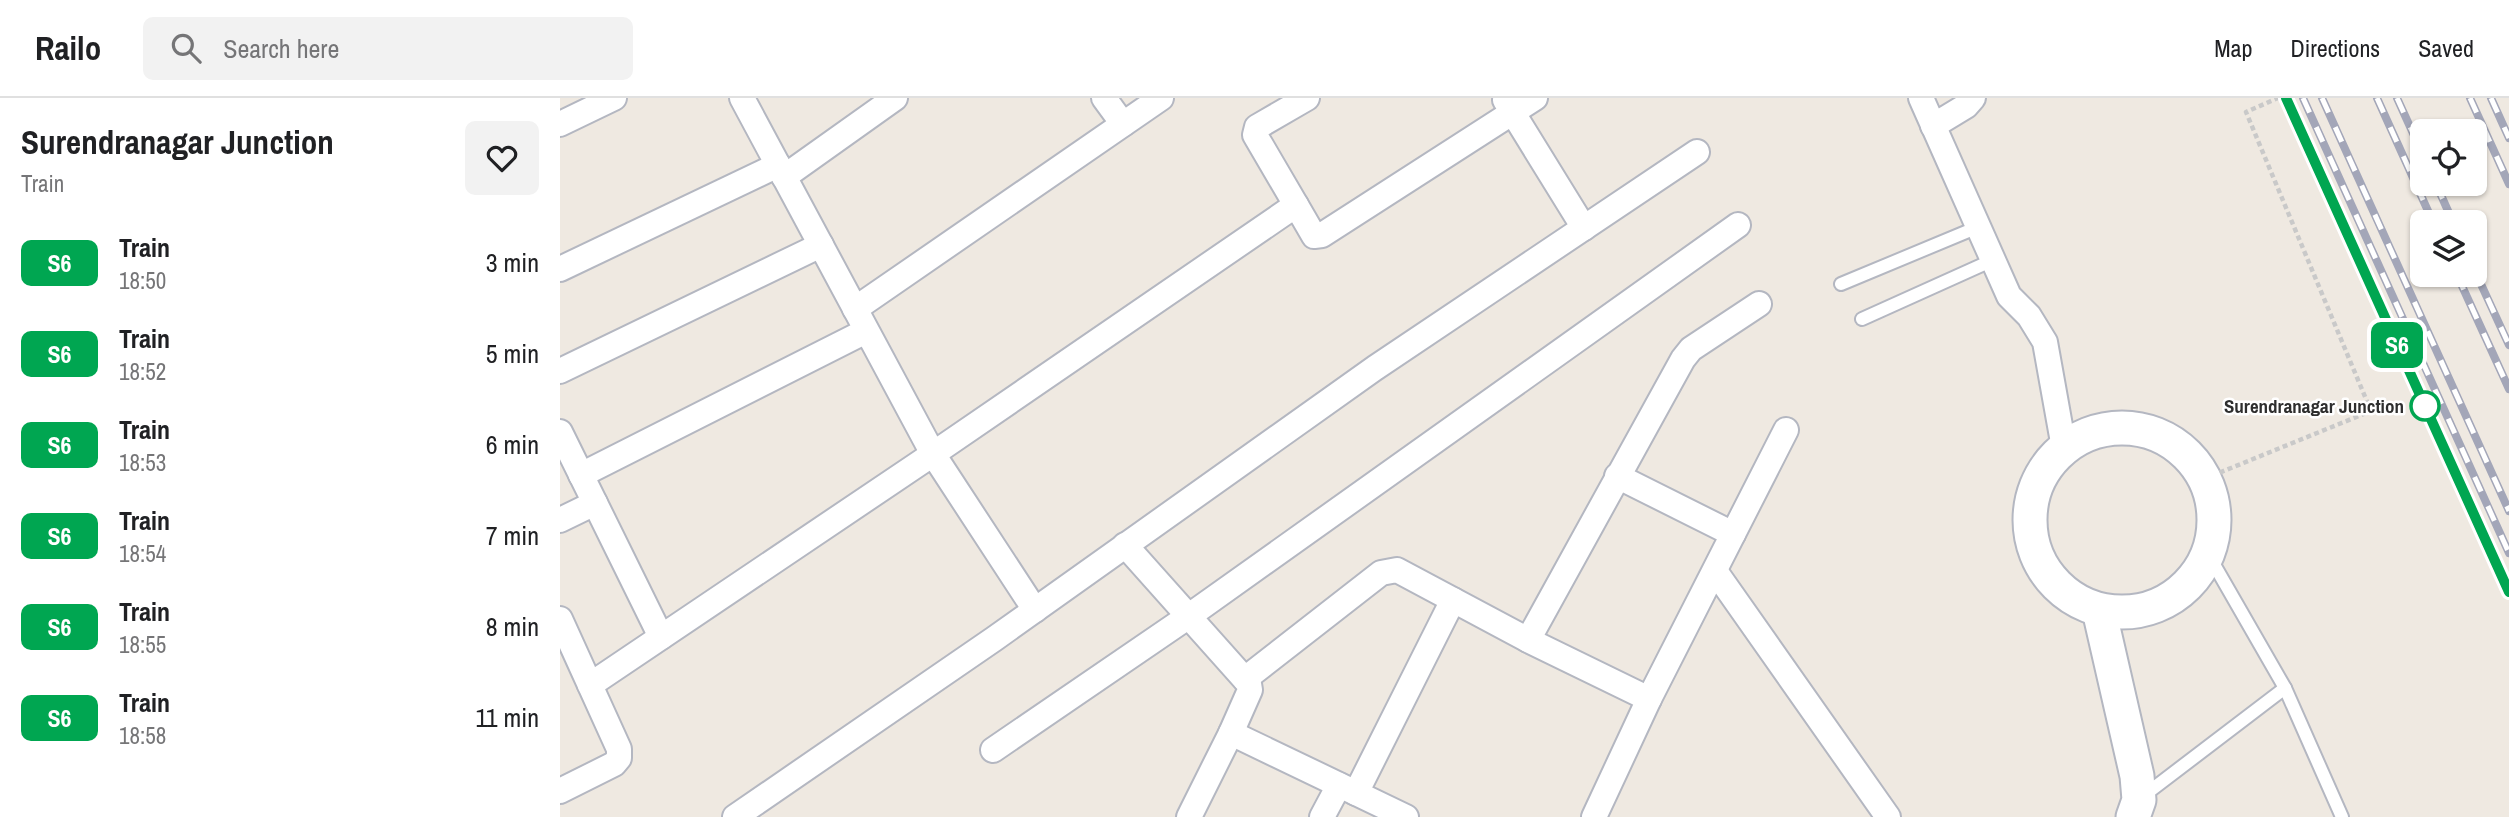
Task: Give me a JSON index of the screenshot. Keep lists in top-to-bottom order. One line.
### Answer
{"places":["Surendranagar Junction"],"page":{"header":"Railo","search":"Search here","nav":["Map","Directions","Saved"],"heading":["Surendranagar Junction","Train"],"on_map":"S6","list":[{"mark":"S6","name":"Train","note":"18:50","value":"3 min"},{"mark":"S6","name":"Train","note":"18:52","value":"5 min"},{"mark":"S6","name":"Train","note":"18:53","value":"6 min"},{"mark":"S6","name":"Train","note":"18:54","value":"7 min"},{"mark":"S6","name":"Train","note":"18:55","value":"8 min"},{"mark":"S6","name":"Train","note":"18:58","value":"11 min"}]}}
